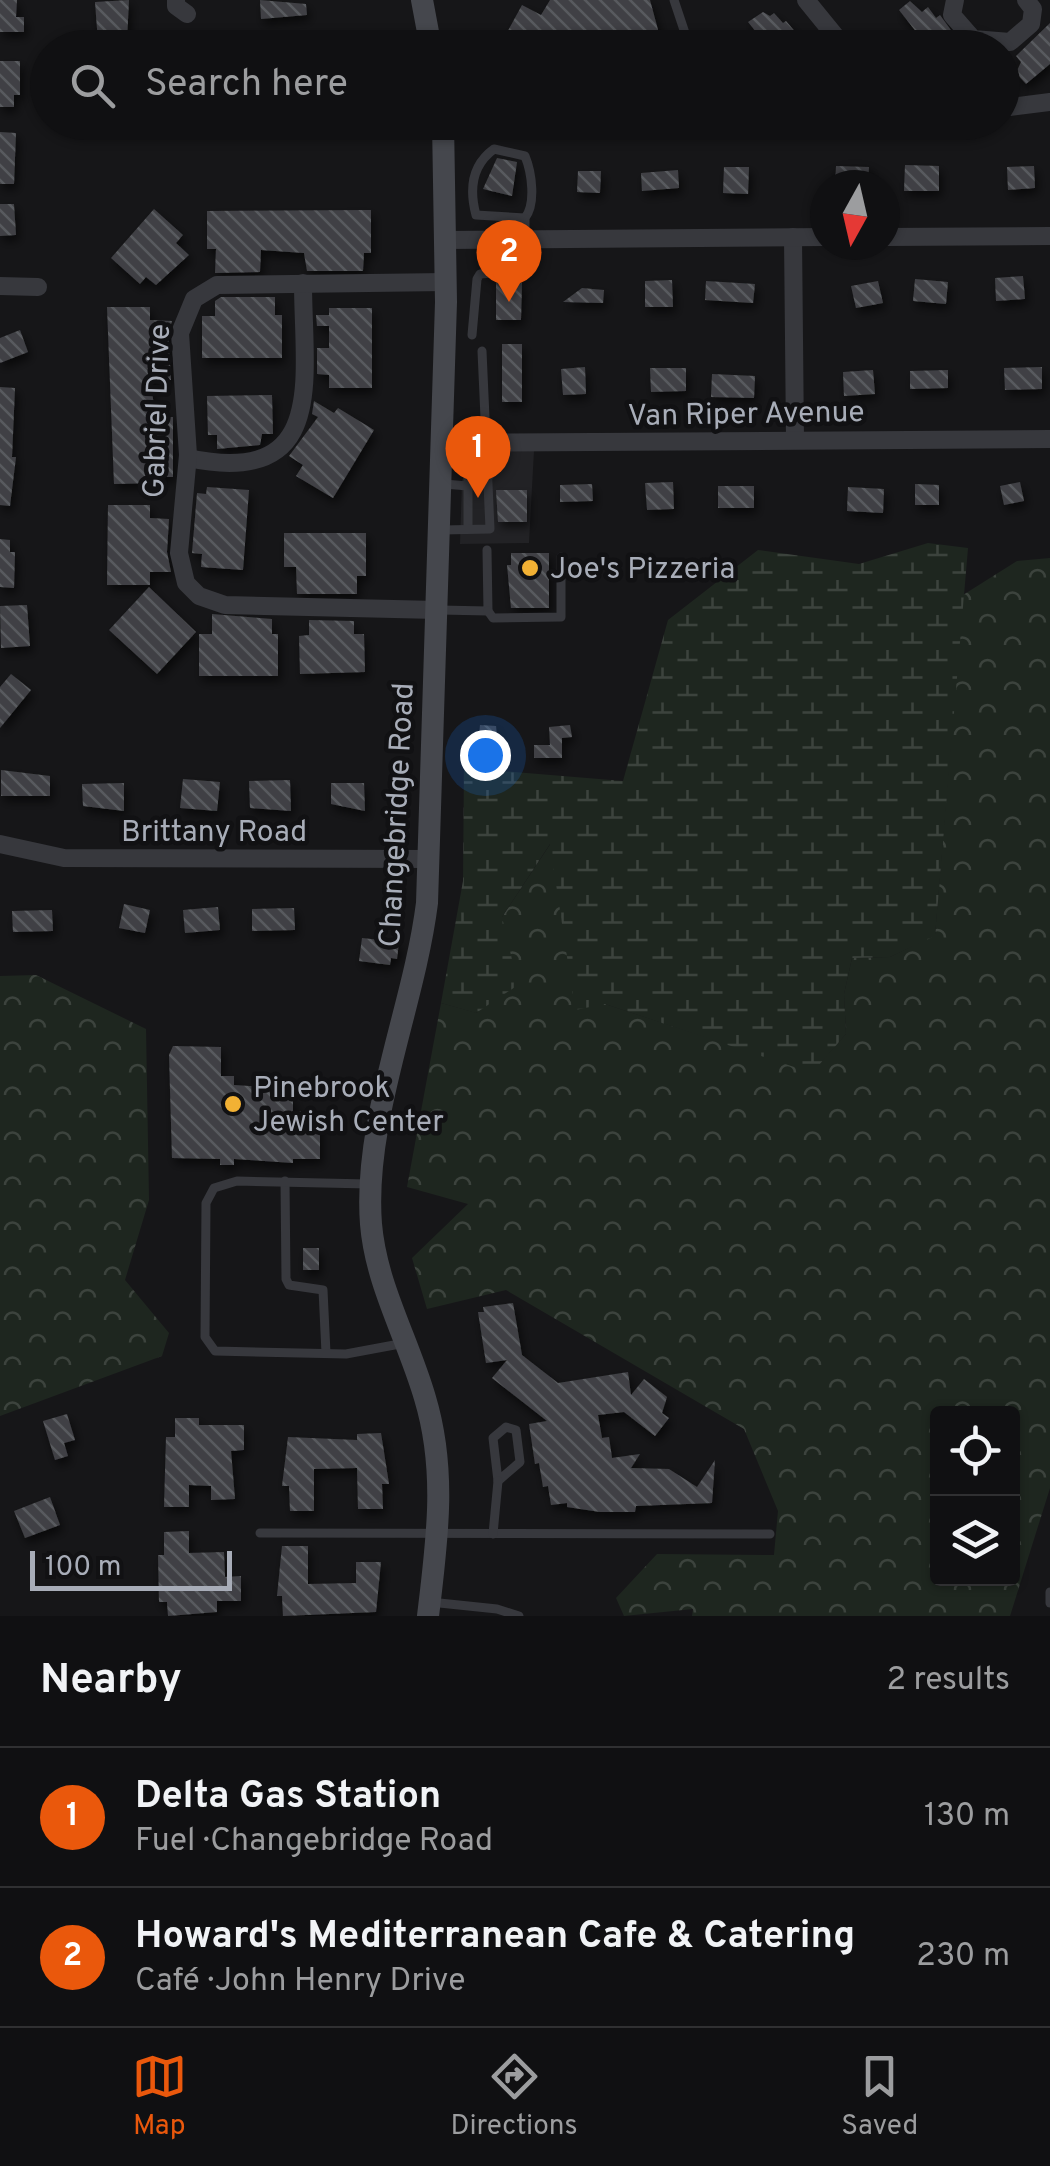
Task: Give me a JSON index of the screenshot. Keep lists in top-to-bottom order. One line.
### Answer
{"streets":{"main road":["Changebridge Road"],"street":["Gabriel Drive","Van Riper Avenue","Brittany Road"]},"crossings":[["Gabriel Drive","Changebridge Road"],["Van Riper Avenue","Changebridge Road"],["Changebridge Road","Brittany Road"]],"places":["Joe's Pizzeria","Pinebrook Jewish Center"],"scale_bar":"100 m","north":"bottom","page":{"search":"Search here","pins":["2","1"],"scale":"100 m","heading":["Nearby","2 results"],"list":[{"mark":"1","name":"Delta Gas Station","note":"Fuel · Changebridge Road","value":"130 m"},{"mark":"2","name":"Howard's Mediterranean Cafe & Catering","note":"Café · John Henry Drive","value":"230 m"}],"nav":["Map","Directions","Saved"]}}
